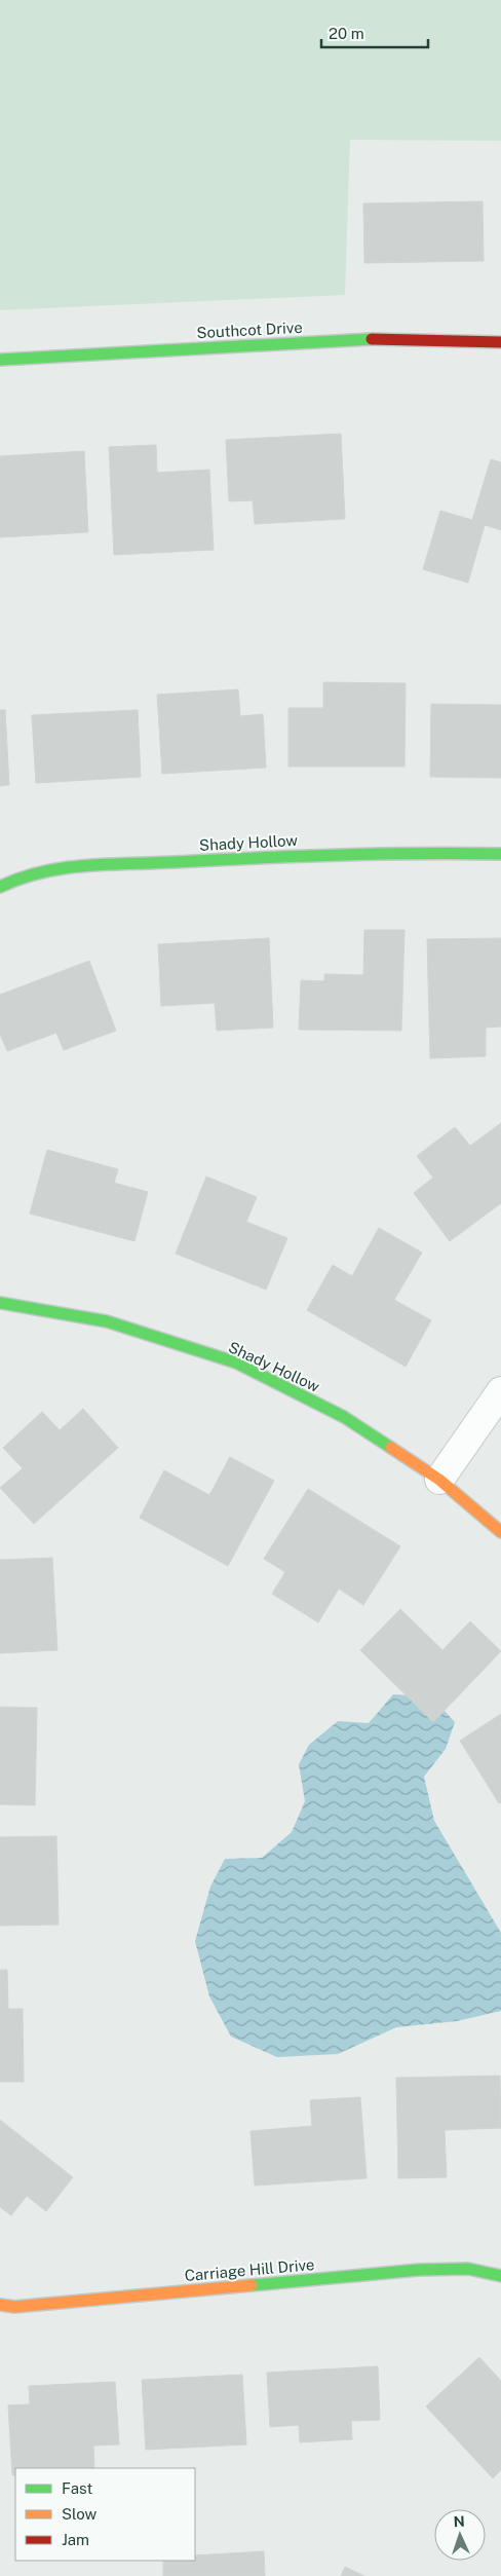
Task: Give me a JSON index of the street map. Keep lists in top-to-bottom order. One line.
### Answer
{"streets":{"street":["Southcot Drive","Shady Hollow","Carriage Hill Drive"]},"legend":["Fast","Slow","Jam"],"scale_bar":"20 m","north":"top"}
